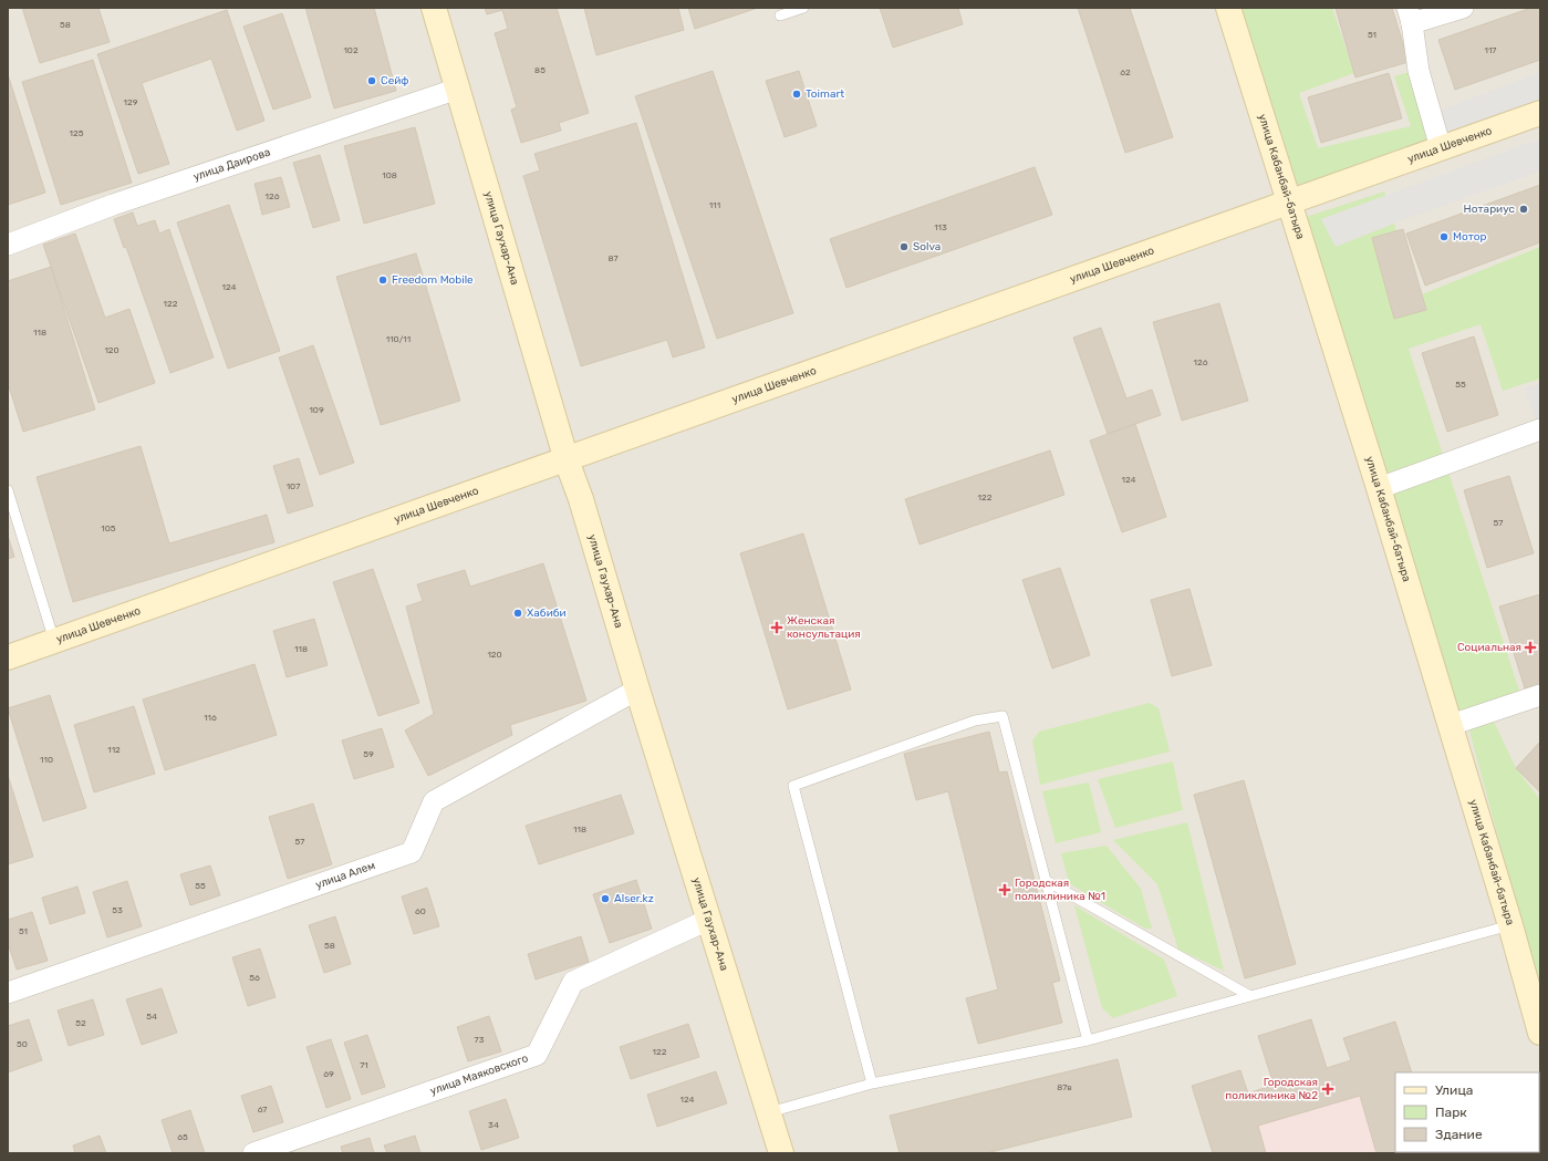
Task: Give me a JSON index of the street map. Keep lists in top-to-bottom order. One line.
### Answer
{"streets":{"street":["улица Шевченко","улица Даирова","улица Кабанбай-батыра","улица Гаухар-Ана","улица Алем","улица Маяковского"]},"crossings":[["улица Шевченко","улица Кабанбай-батыра"],["улица Шевченко","улица Гаухар-Ана"],["улица Даирова","улица Гаухар-Ана"],["улица Гаухар-Ана","улица Алем"],["улица Гаухар-Ана","улица Маяковского"]],"places":{"other":["Сейф","Toimart","Нотариус","Мотор","Solva","Freedom Mobile","Хабиби","Alser.kz"],"health":["Женская консультация","Социальная","Городская поликлиника №1","Городская поликлиника №2"]},"house_numbers":["58","51","102","117","85","62","129","125","108","126","111","113","87","124","122","118","110/11","120","126","55","109","124","107","122","57","105","118","120","116","112","59","110","118","57","55","53","60","51","58","56","54","52","73","50","122","71","69","87в","124","67","34","65"],"legend":["Улица","Парк","Здание"]}
